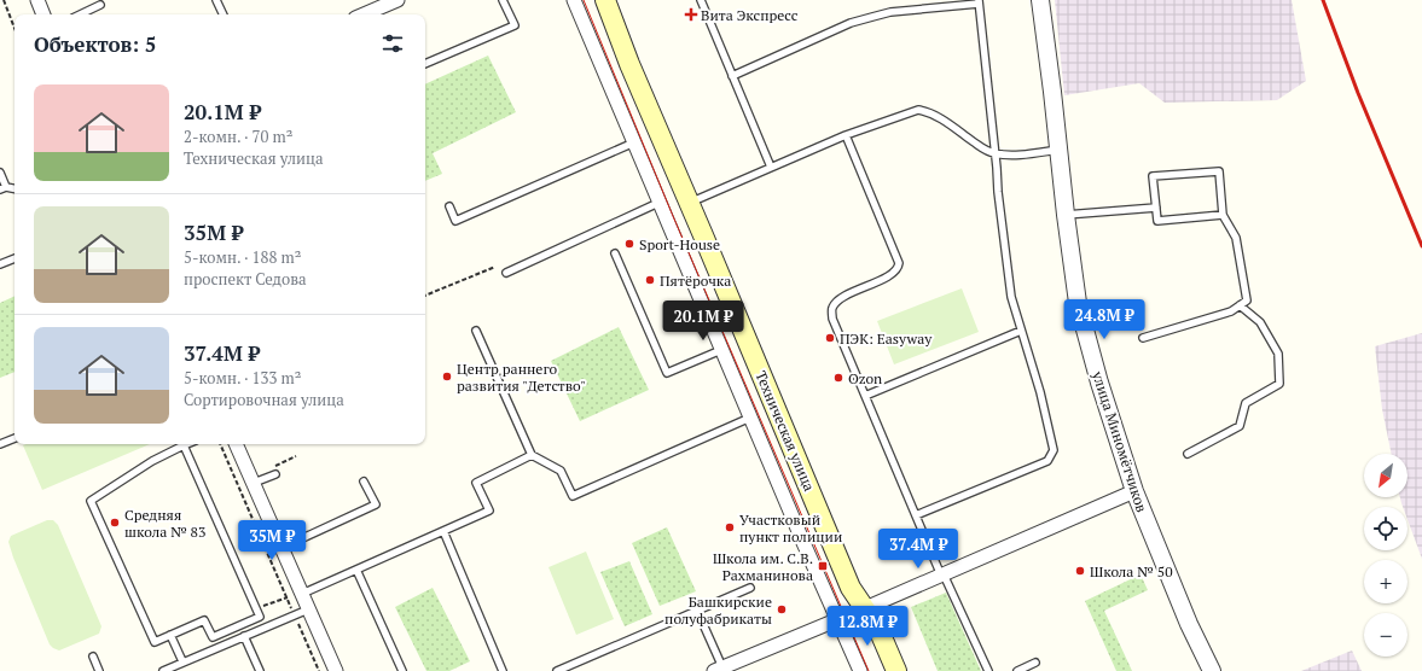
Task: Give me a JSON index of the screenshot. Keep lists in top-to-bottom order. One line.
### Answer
{"streets":{"main road":["Техническая улица"],"street":["улица Миномётчиков"]},"places":{"health":["Вита Экспресс"],"other":["Sport-House","Пятёрочка","ПЭК: Easyway","Центр раннего развития \"Детство\"","Ozon","Средняя школа № 83","Участковый пункт полиции","Школа № 50","Башкирские полуфабрикаты"],"transit":["Школа им. С.В. Рахманинова"]},"north":"bottom left","page":{"heading":"Объектов: 5","list":[{"name":"20.1M ₽","note":"2-комн. · 70 m² · Техническая улица"},{"name":"35M ₽","note":"5-комн. · 188 m² · проспект Седова"},{"name":"37.4M ₽","note":"5-комн. · 133 m² · Сортировочная улица"}],"price":["24.8M ₽","20.1M ₽","35M ₽","37.4M ₽","12.8M ₽"],"map_buttons":["+","−"]}}
